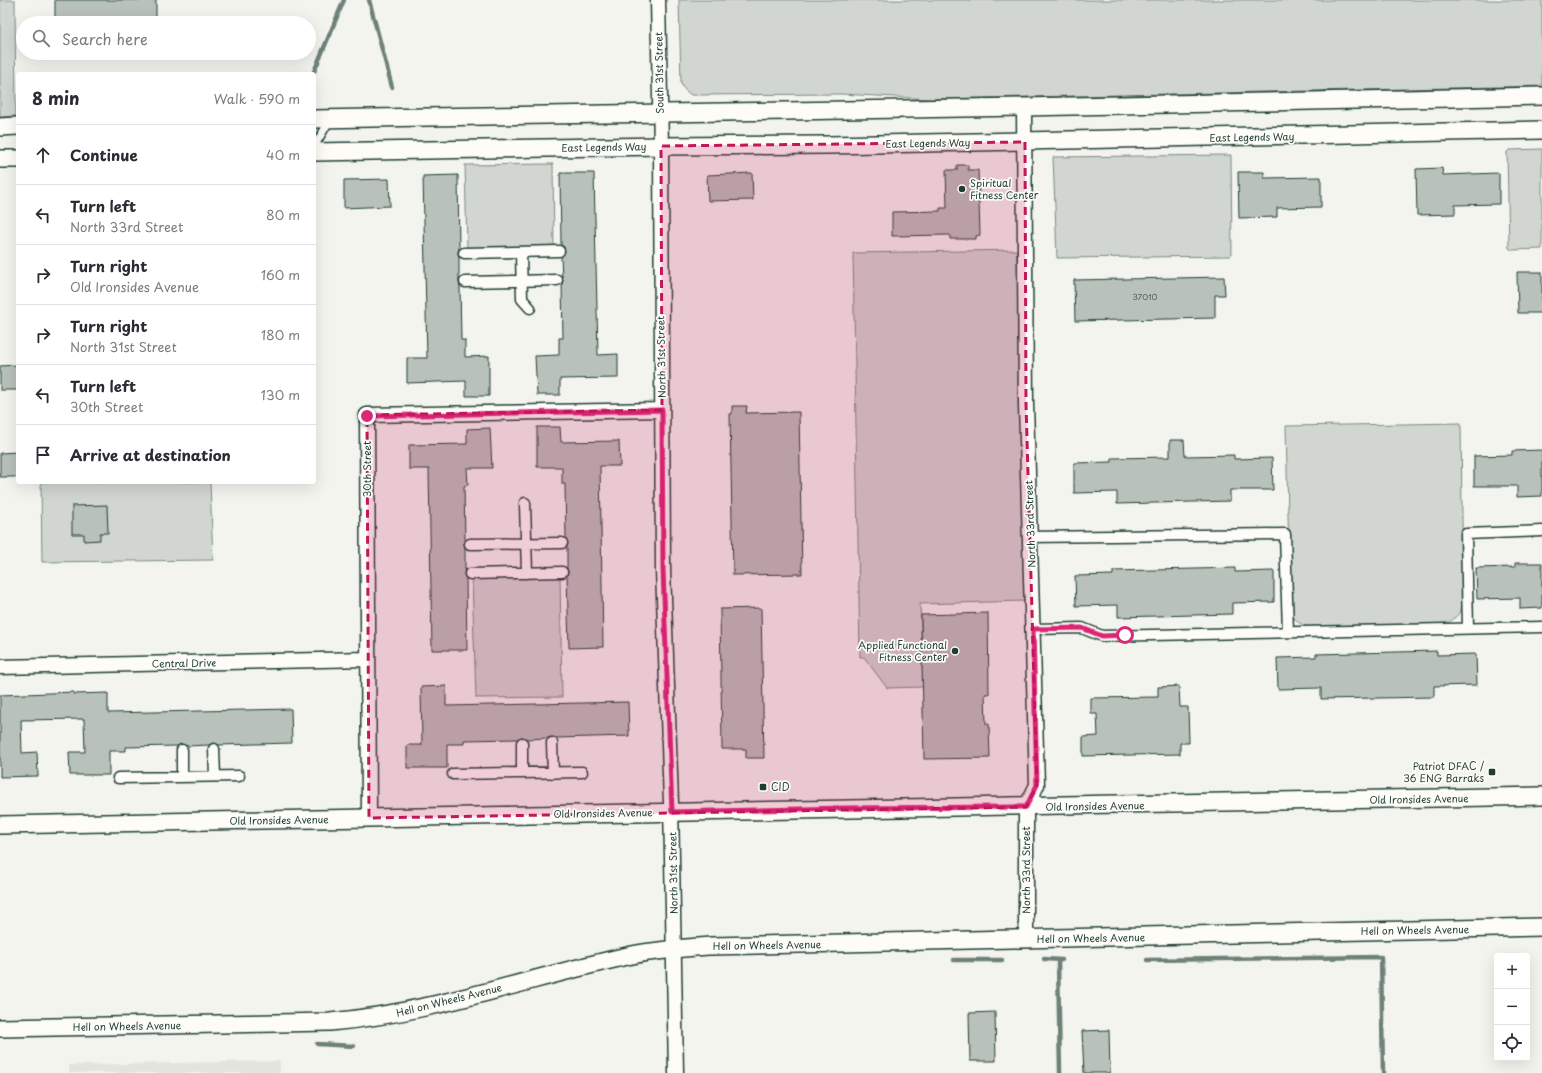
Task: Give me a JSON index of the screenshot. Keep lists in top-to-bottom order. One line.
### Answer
{"streets":{"street":["South 31st Street","East Legends Way","North 31st Street","30th Street","North 33rd Street","Central Drive","Old Ironsides Avenue","Hell on Wheels Avenue"]},"crossings":[["South 31st Street","East Legends Way"],["South 31st Street","North 31st Street"],["East Legends Way","North 31st Street"],["East Legends Way","North 33rd Street"],["North 31st Street","30th Street"],["North 31st Street","Old Ironsides Avenue"],["North 31st Street","Hell on Wheels Avenue"],["30th Street","Central Drive"],["30th Street","Old Ironsides Avenue"],["North 33rd Street","Old Ironsides Avenue"],["North 33rd Street","Hell on Wheels Avenue"]],"places":{"other":["Spiritual Fitness Center","Applied Functional Fitness Center"],"transit":["Patriot DFAC / 36 ENG Barraks","CID"]},"house_numbers":["37010"],"page":{"search":"Search here","heading":["8 min","Walk · 590 m"],"list":[["Continue","40 m"],["Turn left","North 33rd Street","80 m"],["Turn right","Old Ironsides Avenue","160 m"],["Turn right","North 31st Street","180 m"],["Turn left","30th Street","130 m"],"Arrive at destination"],"map_buttons":["+","−"]}}
